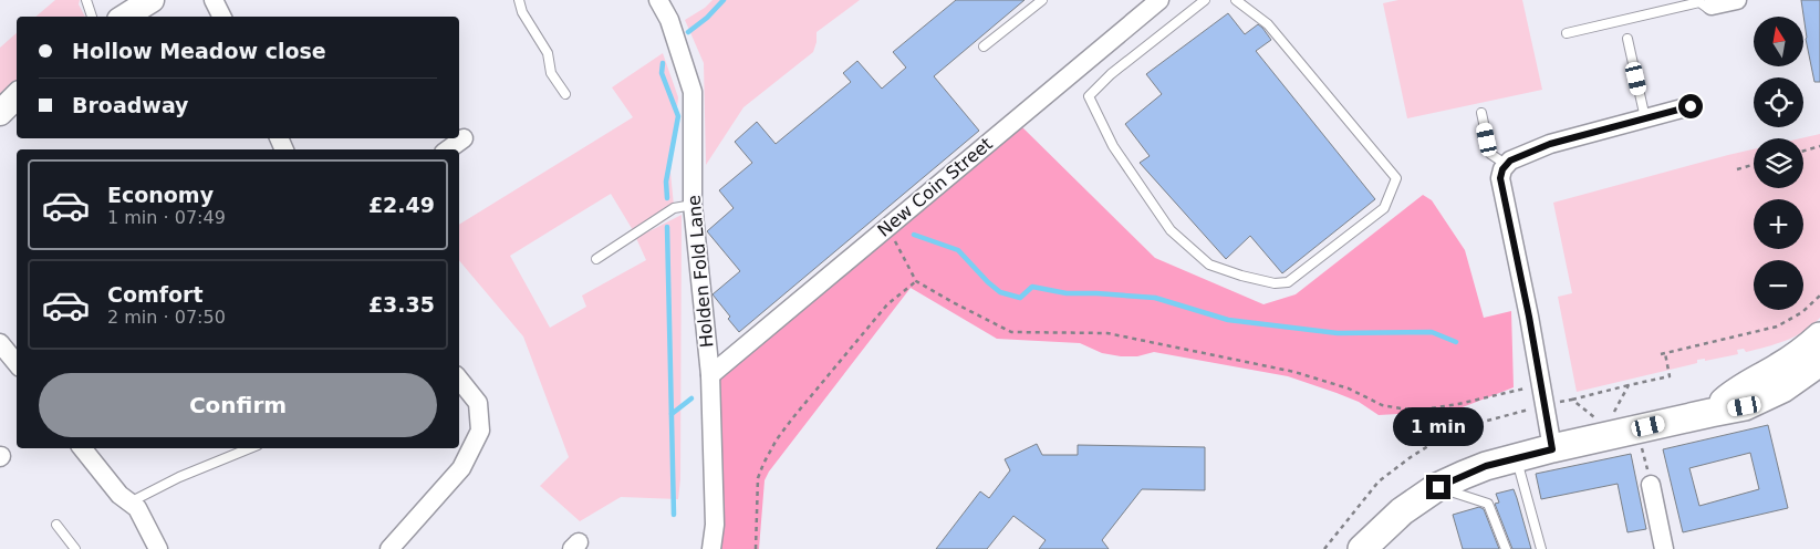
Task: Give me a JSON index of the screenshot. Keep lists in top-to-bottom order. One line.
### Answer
{"streets":{"street":["New Coin Street","Holden Fold Lane"]},"crossings":[["New Coin Street","Holden Fold Lane"]],"north":"top","page":{"map_buttons":["+","−"],"banner":["Hollow Meadow close","Broadway"],"list":[{"name":"Economy","note":"1 min · 07:49","value":"£2.49"},{"name":"Comfort","note":"2 min · 07:50","value":"£3.35"}],"buttons":"Confirm","bubble":"1 min"}}
